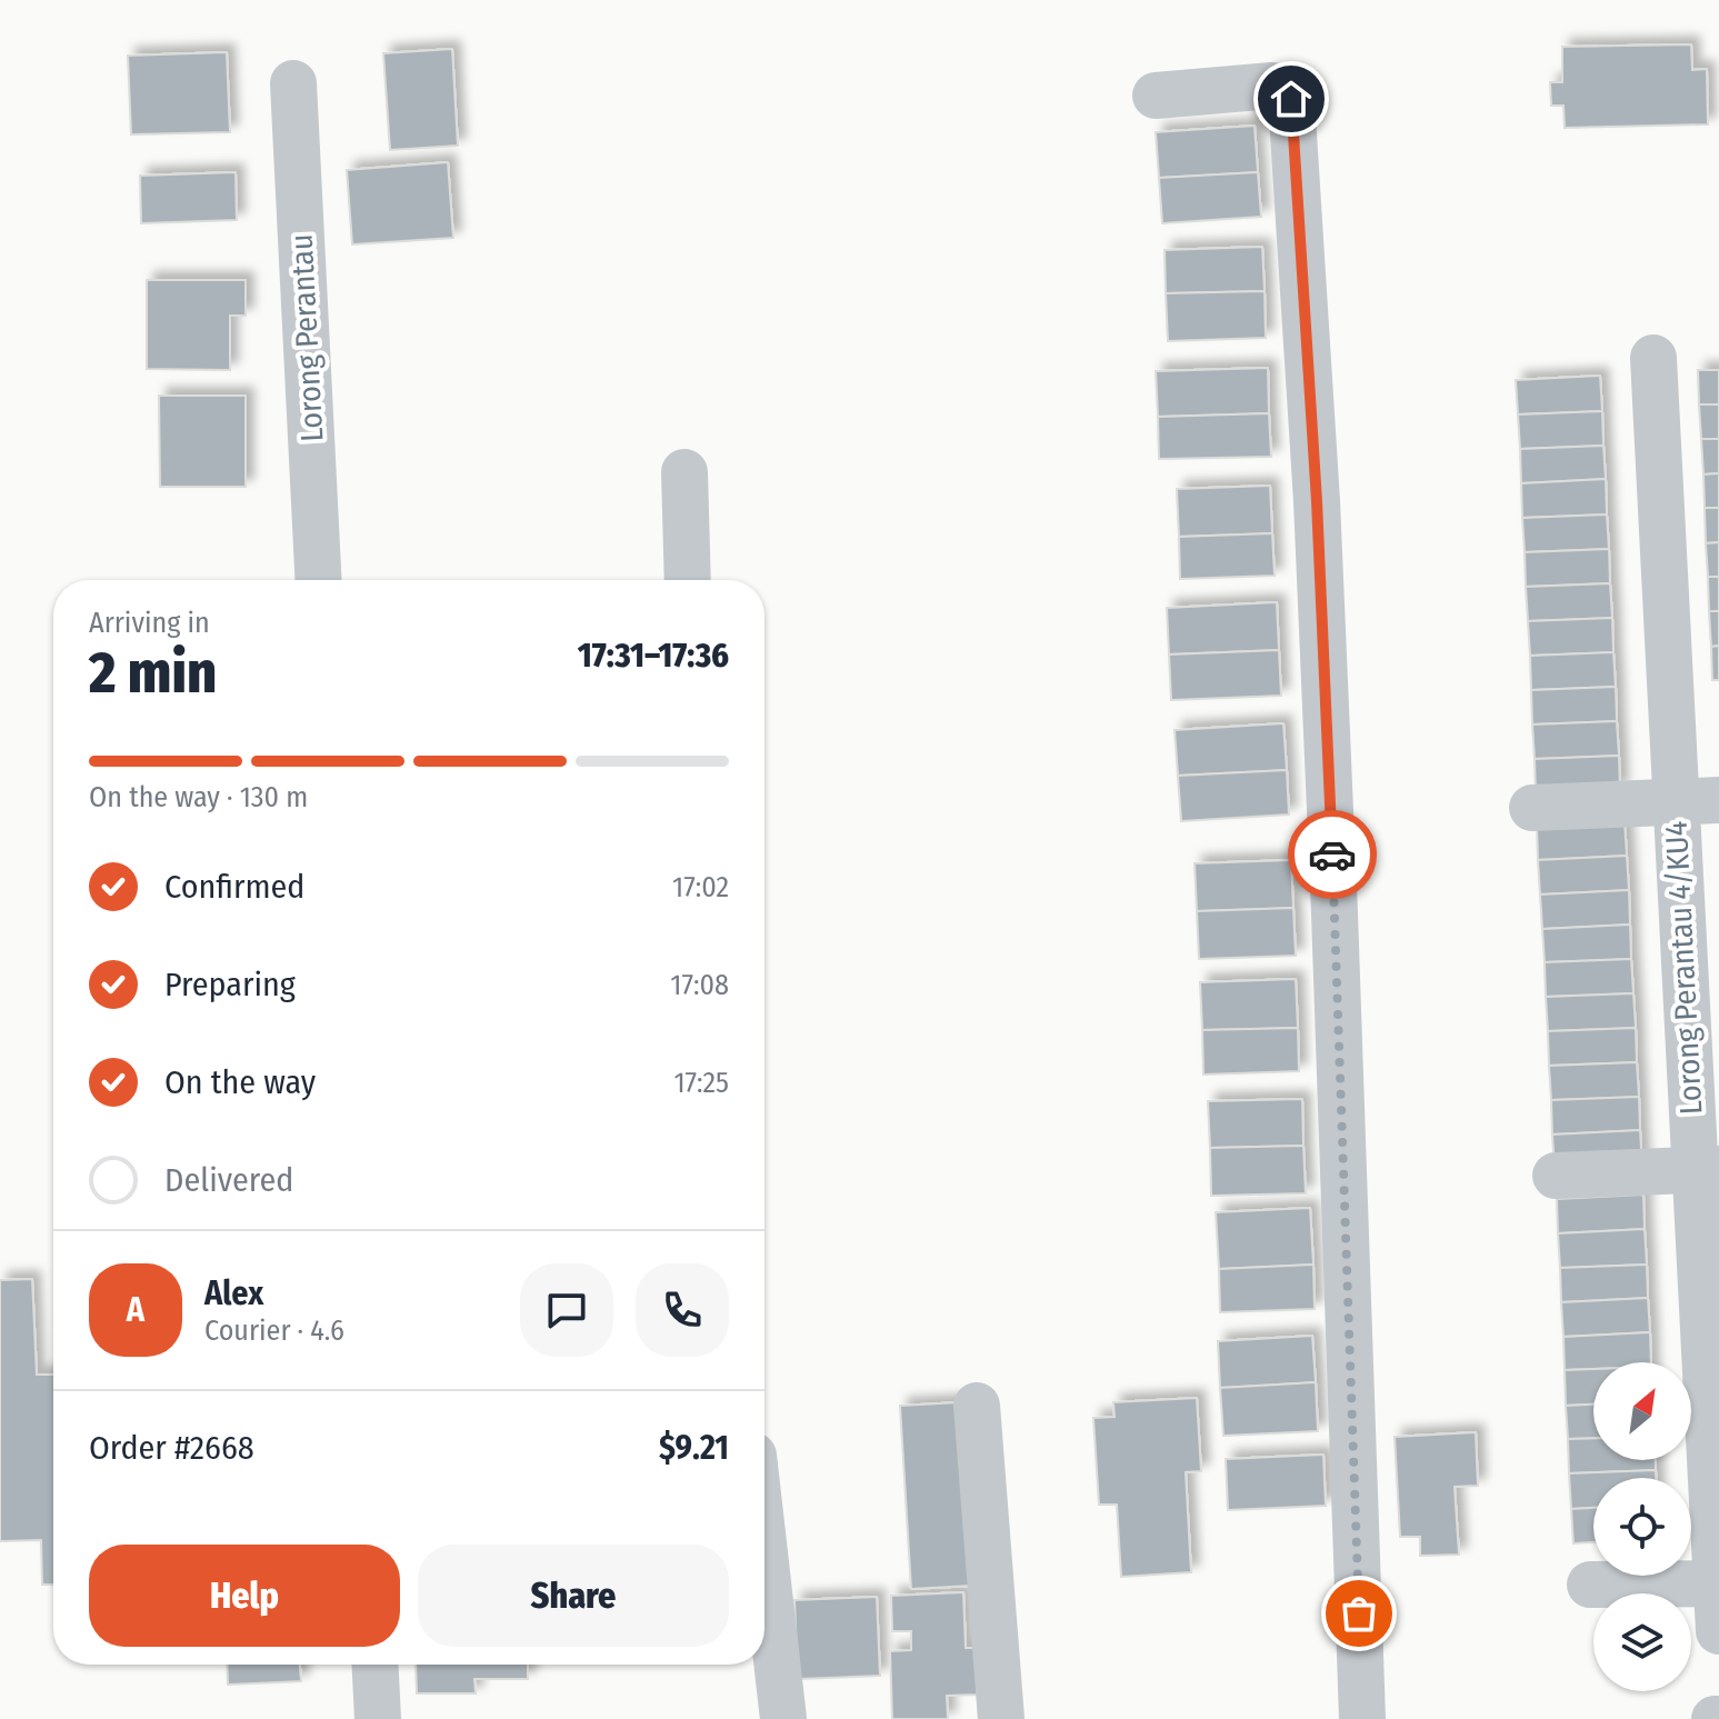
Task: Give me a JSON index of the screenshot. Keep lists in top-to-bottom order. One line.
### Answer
{"streets":{"street":["Lorong Perantau","Lorong Perantau 4/KU4"]},"north":"top right","page":{"heading":["2 min","Arriving in","17:31–17:36"],"panel":["Alex","Courier · 4.6","Order #2668","$9.21"],"bar":"On the way · 130 m","list":[["Confirmed","17:02"],["Preparing","17:08"],["On the way","17:25"],"Delivered"],"round":"A","buttons":["Help","Share"]}}
